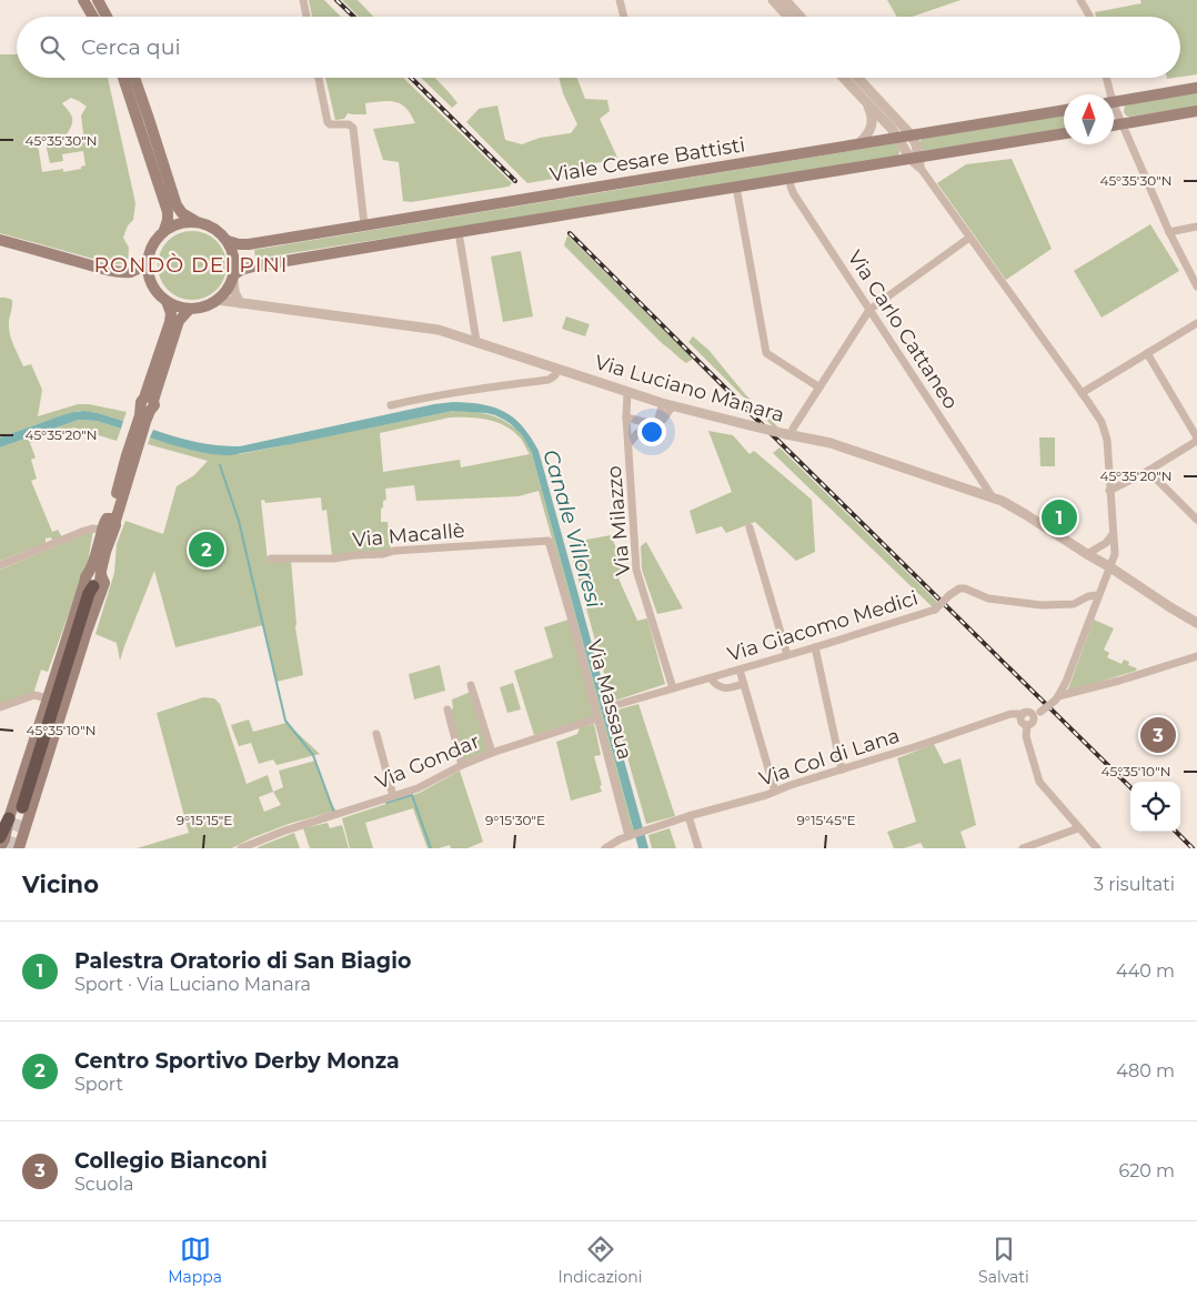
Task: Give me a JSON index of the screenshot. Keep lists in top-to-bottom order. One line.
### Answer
{"streets":{"main road":["Viale Cesare Battisti"],"street":["Via Carlo Cattaneo","Via Luciano Manara","Via Milazzo","Via Macallè","Via Giacomo Medici","Via Massaua","Via Col di Lana","Via Gondar"]},"crossings":[["Viale Cesare Battisti","Via Carlo Cattaneo"],["Viale Cesare Battisti","Via Luciano Manara"],["Via Carlo Cattaneo","Via Luciano Manara"],["Via Luciano Manara","Via Milazzo"],["Via Milazzo","Via Giacomo Medici"],["Via Macallè","Via Massaua"],["Via Massaua","Via Col di Lana"],["Via Massaua","Via Gondar"]],"districts":["RONDÒ DEI PINI"],"water":["Canale Villoresi"],"north":"top","page":{"search":"Cerca qui","pins":["1","2","3"],"heading":["Vicino","3 risultati"],"list":[{"mark":"1","name":"Palestra Oratorio di San Biagio","note":"Sport · Via Luciano Manara","value":"440 m"},{"mark":"2","name":"Centro Sportivo Derby Monza","note":"Sport","value":"480 m"},{"mark":"3","name":"Collegio Bianconi","note":"Scuola","value":"620 m"}],"nav":["Mappa","Indicazioni","Salvati"]},"coordinates":["45°35'30\"N","45°35'20\"N","45°35'10\"N","9°15'15\"E","9°15'30\"E","9°15'45\"E"]}
